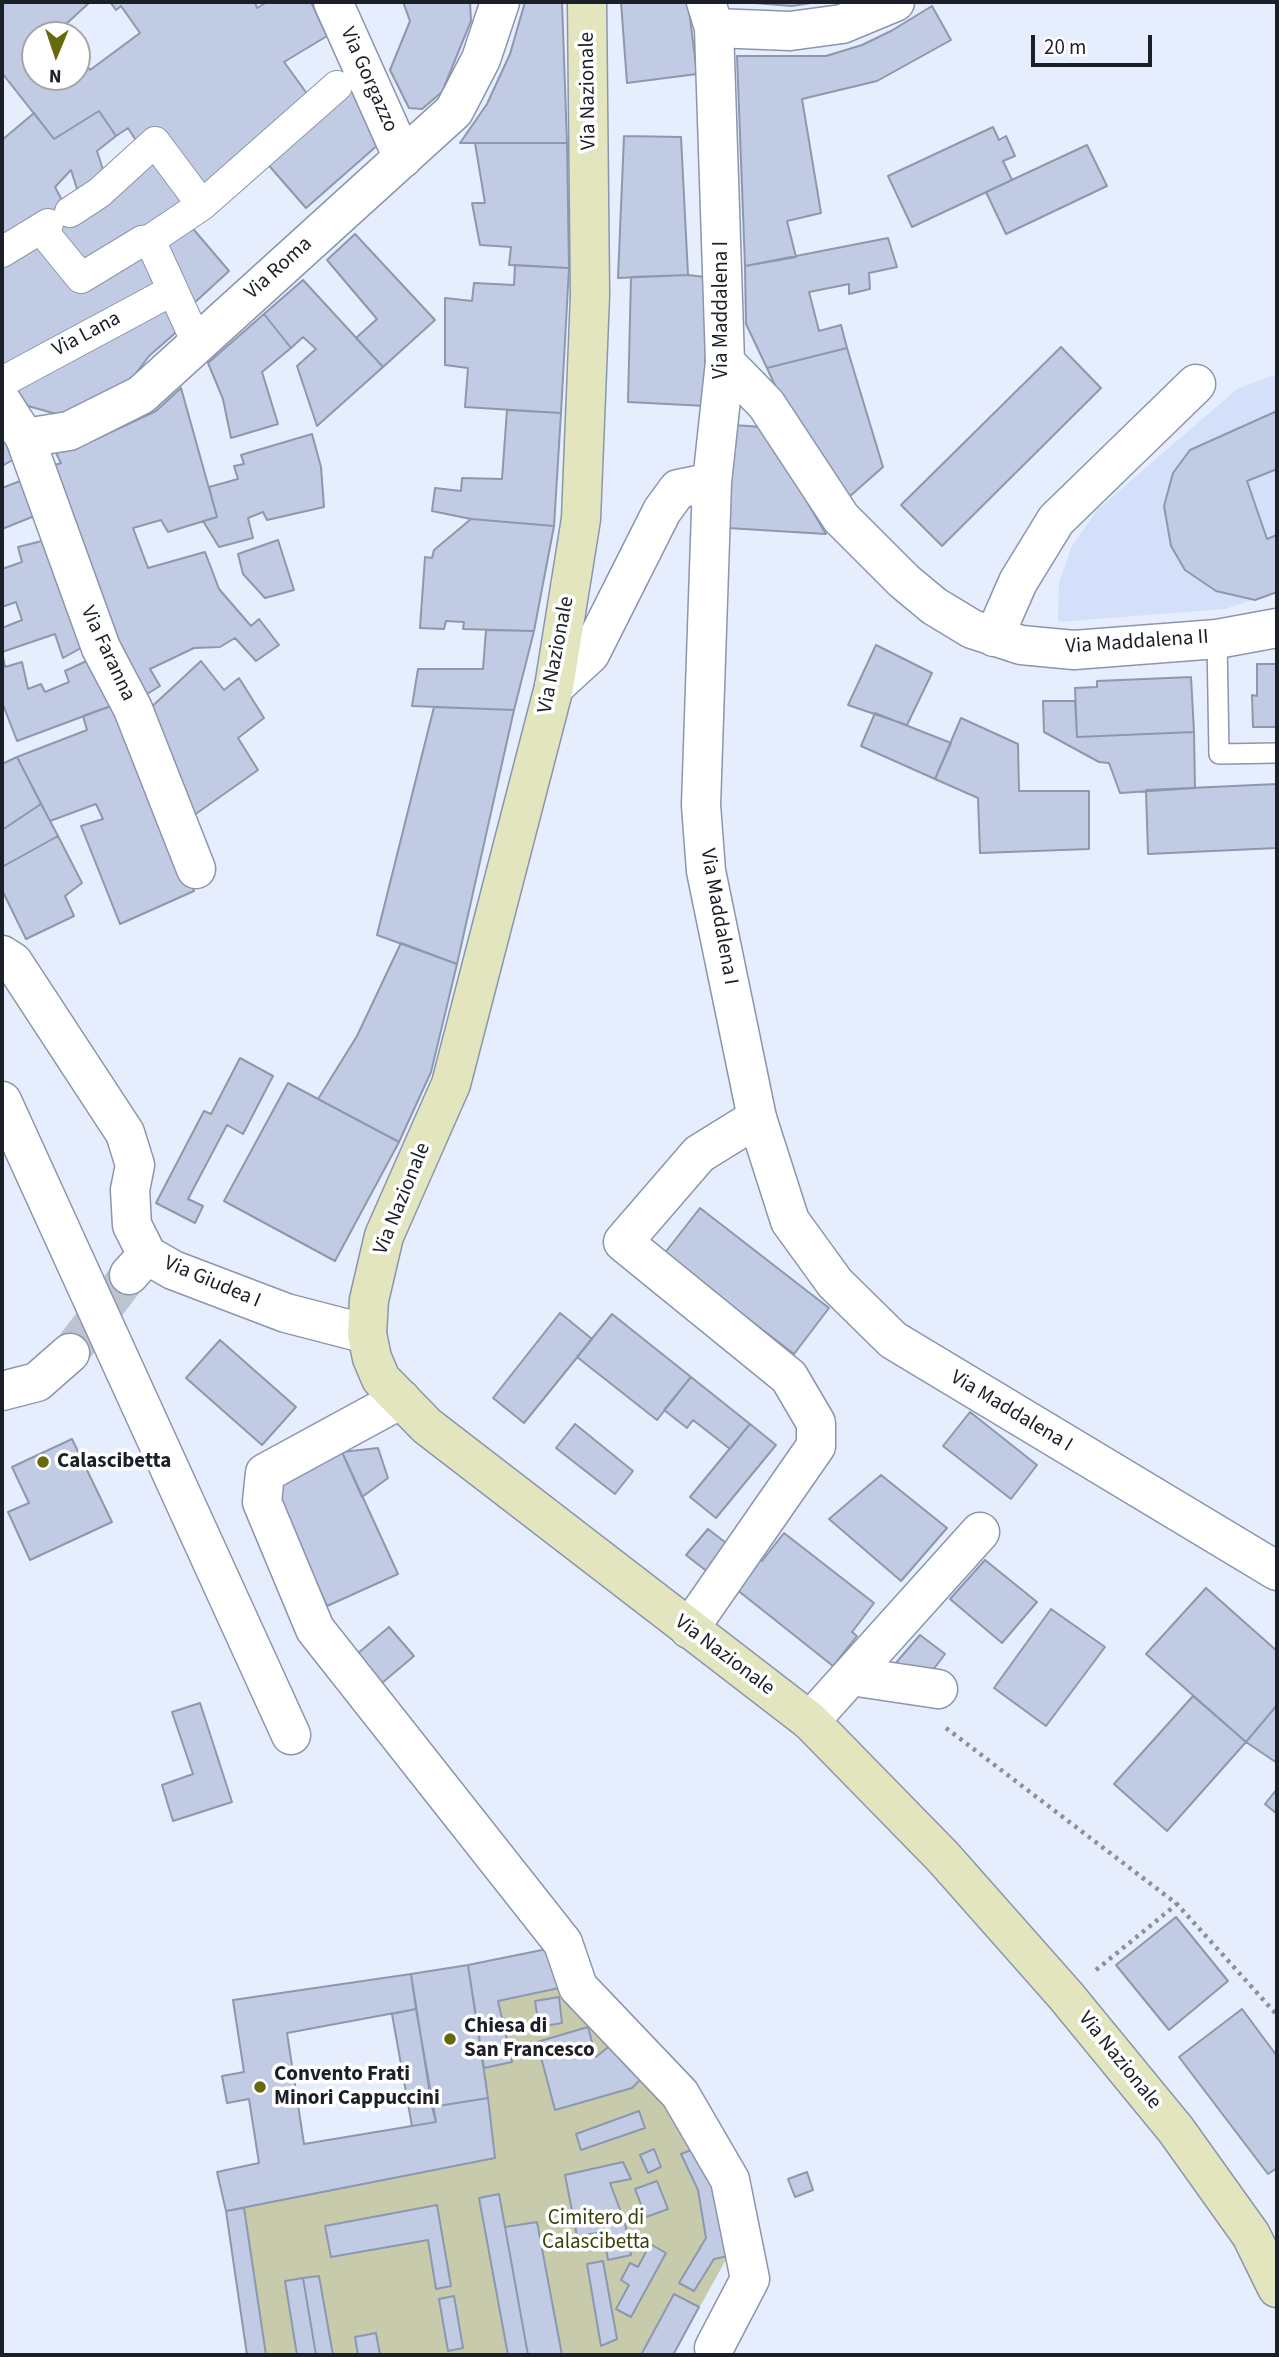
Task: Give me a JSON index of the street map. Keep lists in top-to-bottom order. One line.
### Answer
{"streets":{"main road":["Via Nazionale"],"street":["Via Gorgazzo","Via Roma","Via Maddalena I","Via Lana","Via Maddalena II","Via Faranna","Via Giudea I"]},"crossings":[["Via Gorgazzo","Via Roma"],["Via Nazionale","Via Giudea I"],["Via Roma","Via Faranna"],["Via Maddalena I","Via Maddalena II"]],"parks":["Cimitero di Calascibetta"],"places":["Calascibetta","Chiesa di San Francesco","Convento Frati Minori Cappuccini"],"scale_bar":"20 m","north":"bottom"}
